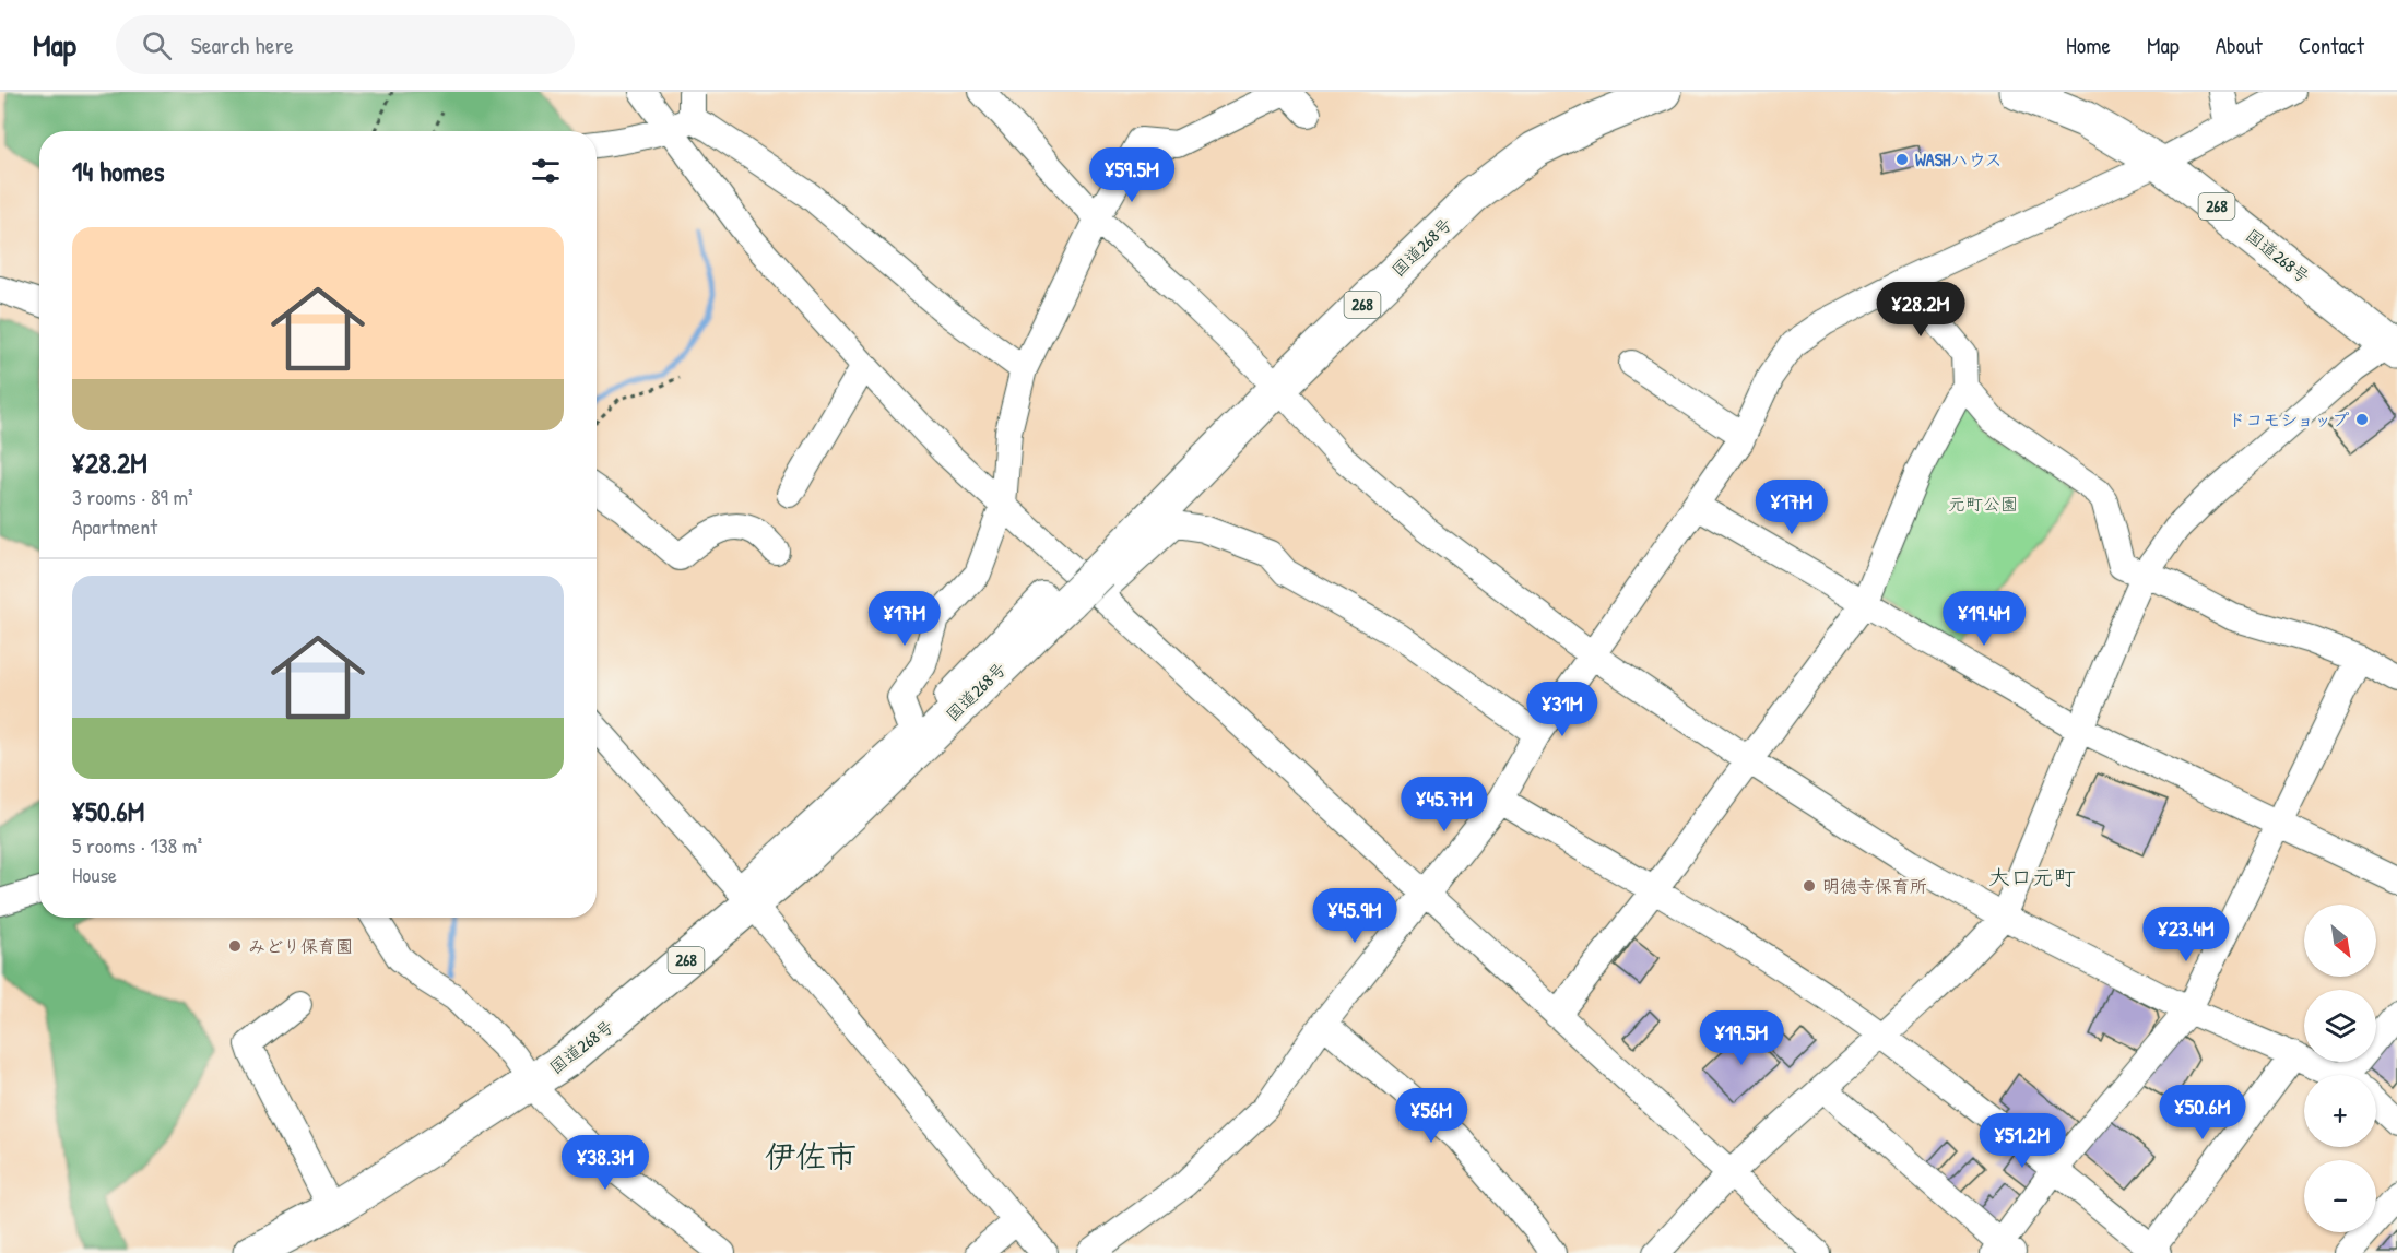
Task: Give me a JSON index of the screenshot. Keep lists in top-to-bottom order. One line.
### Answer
{"streets":{"highway":["268","国道268号"]},"districts":["大口元町","伊佐市"],"parks":["元町公園"],"places":["WASHハウス","ドコモショップ","明徳寺保育所","みどり保育園"],"north":"bottom right","page":{"header":"Map","search":"Search here","nav":["Home","Map","About","Contact"],"heading":"14 homes","price":["¥59.5M","¥28.2M","¥17M","¥17M","¥19.4M","¥31M","¥45.7M","¥45.9M","¥23.4M","¥19.5M","¥50.6M","¥56M","¥51.2M","¥38.3M"],"list":[{"name":"¥28.2M","note":"3 rooms · 89 m² · Apartment"},{"name":"¥50.6M","note":"5 rooms · 138 m² · House"}],"map_buttons":["+","−"]}}
